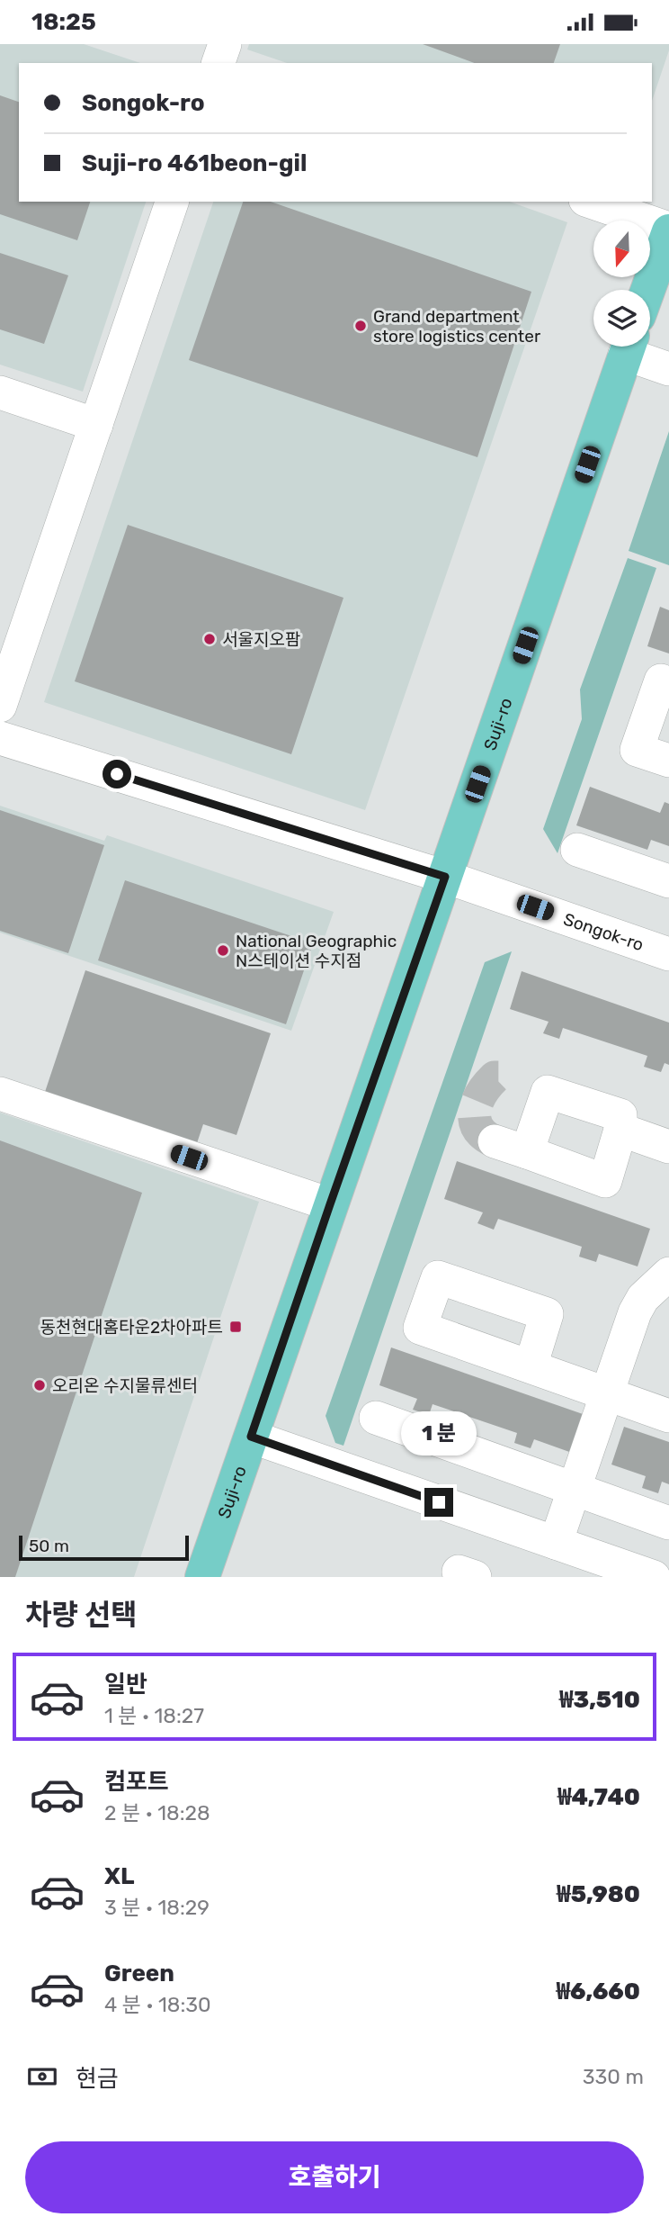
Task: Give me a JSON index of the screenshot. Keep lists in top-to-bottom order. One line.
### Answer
{"streets":{"main road":["Suji-ro"],"street":["Songok-ro"]},"crossings":[["Suji-ro","Songok-ro"]],"places":{"other":["Grand department store logistics center","서울지오팜","National Geographic N스테이션 수지점","오리온 수지물류센터"],"transit":["동천현대홈타운2차아파트"]},"scale_bar":"50 m","north":"bottom","page":{"status":"18:25","banner":["Songok-ro","Suji-ro 461beon-gil"],"bubble":"1 분","scale":"50 m","heading":"차량 선택","list":[{"name":"일반","note":"1 분 · 18:27","value":"₩3,510"},{"name":"컴포트","note":"2 분 · 18:28","value":"₩4,740"},{"name":"XL","note":"3 분 · 18:29","value":"₩5,980"},{"name":"Green","note":"4 분 · 18:30","value":"₩6,660"}],"pay":["현금","330 m"],"buttons":"호출하기"}}
